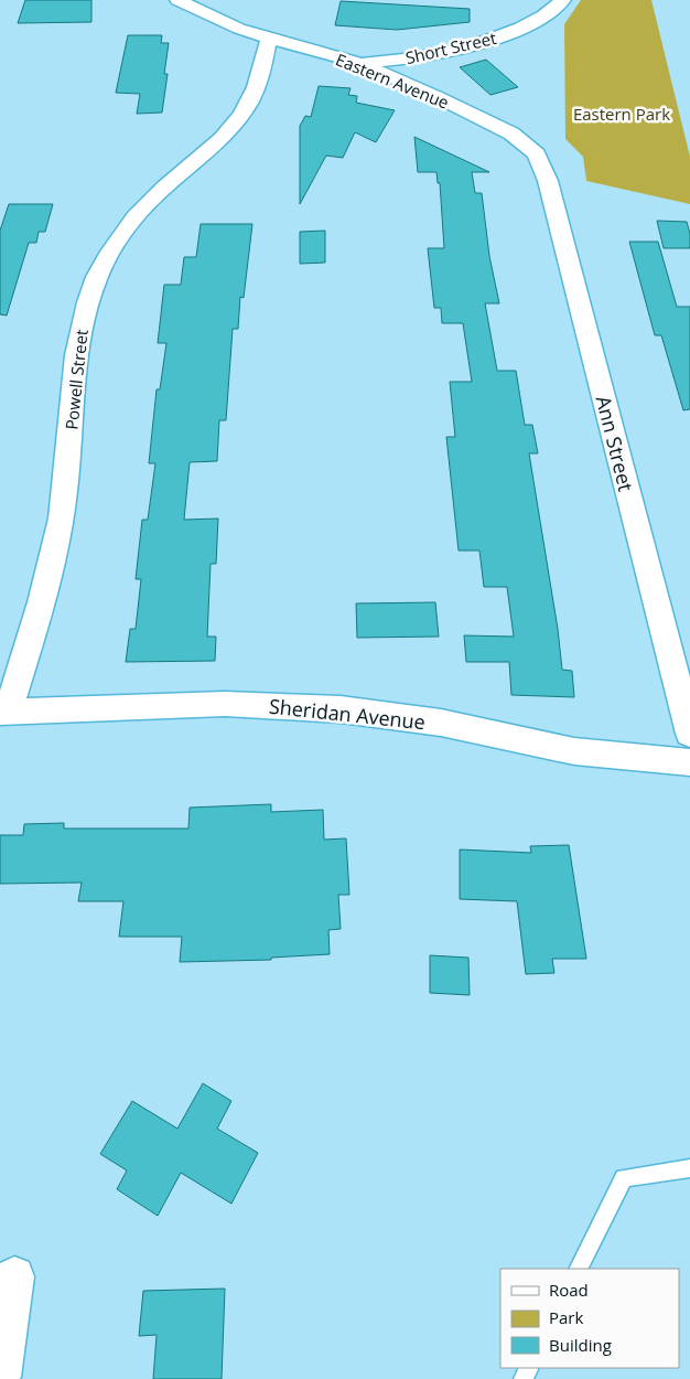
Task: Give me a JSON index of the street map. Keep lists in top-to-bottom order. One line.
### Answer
{"streets":{"street":["Short Street","Eastern Avenue","Powell Street","Ann Street","Sheridan Avenue"]},"crossings":[["Short Street","Eastern Avenue"],["Eastern Avenue","Powell Street"],["Eastern Avenue","Ann Street"],["Powell Street","Sheridan Avenue"]],"parks":["Eastern Park"],"legend":["Road","Park","Building"]}
